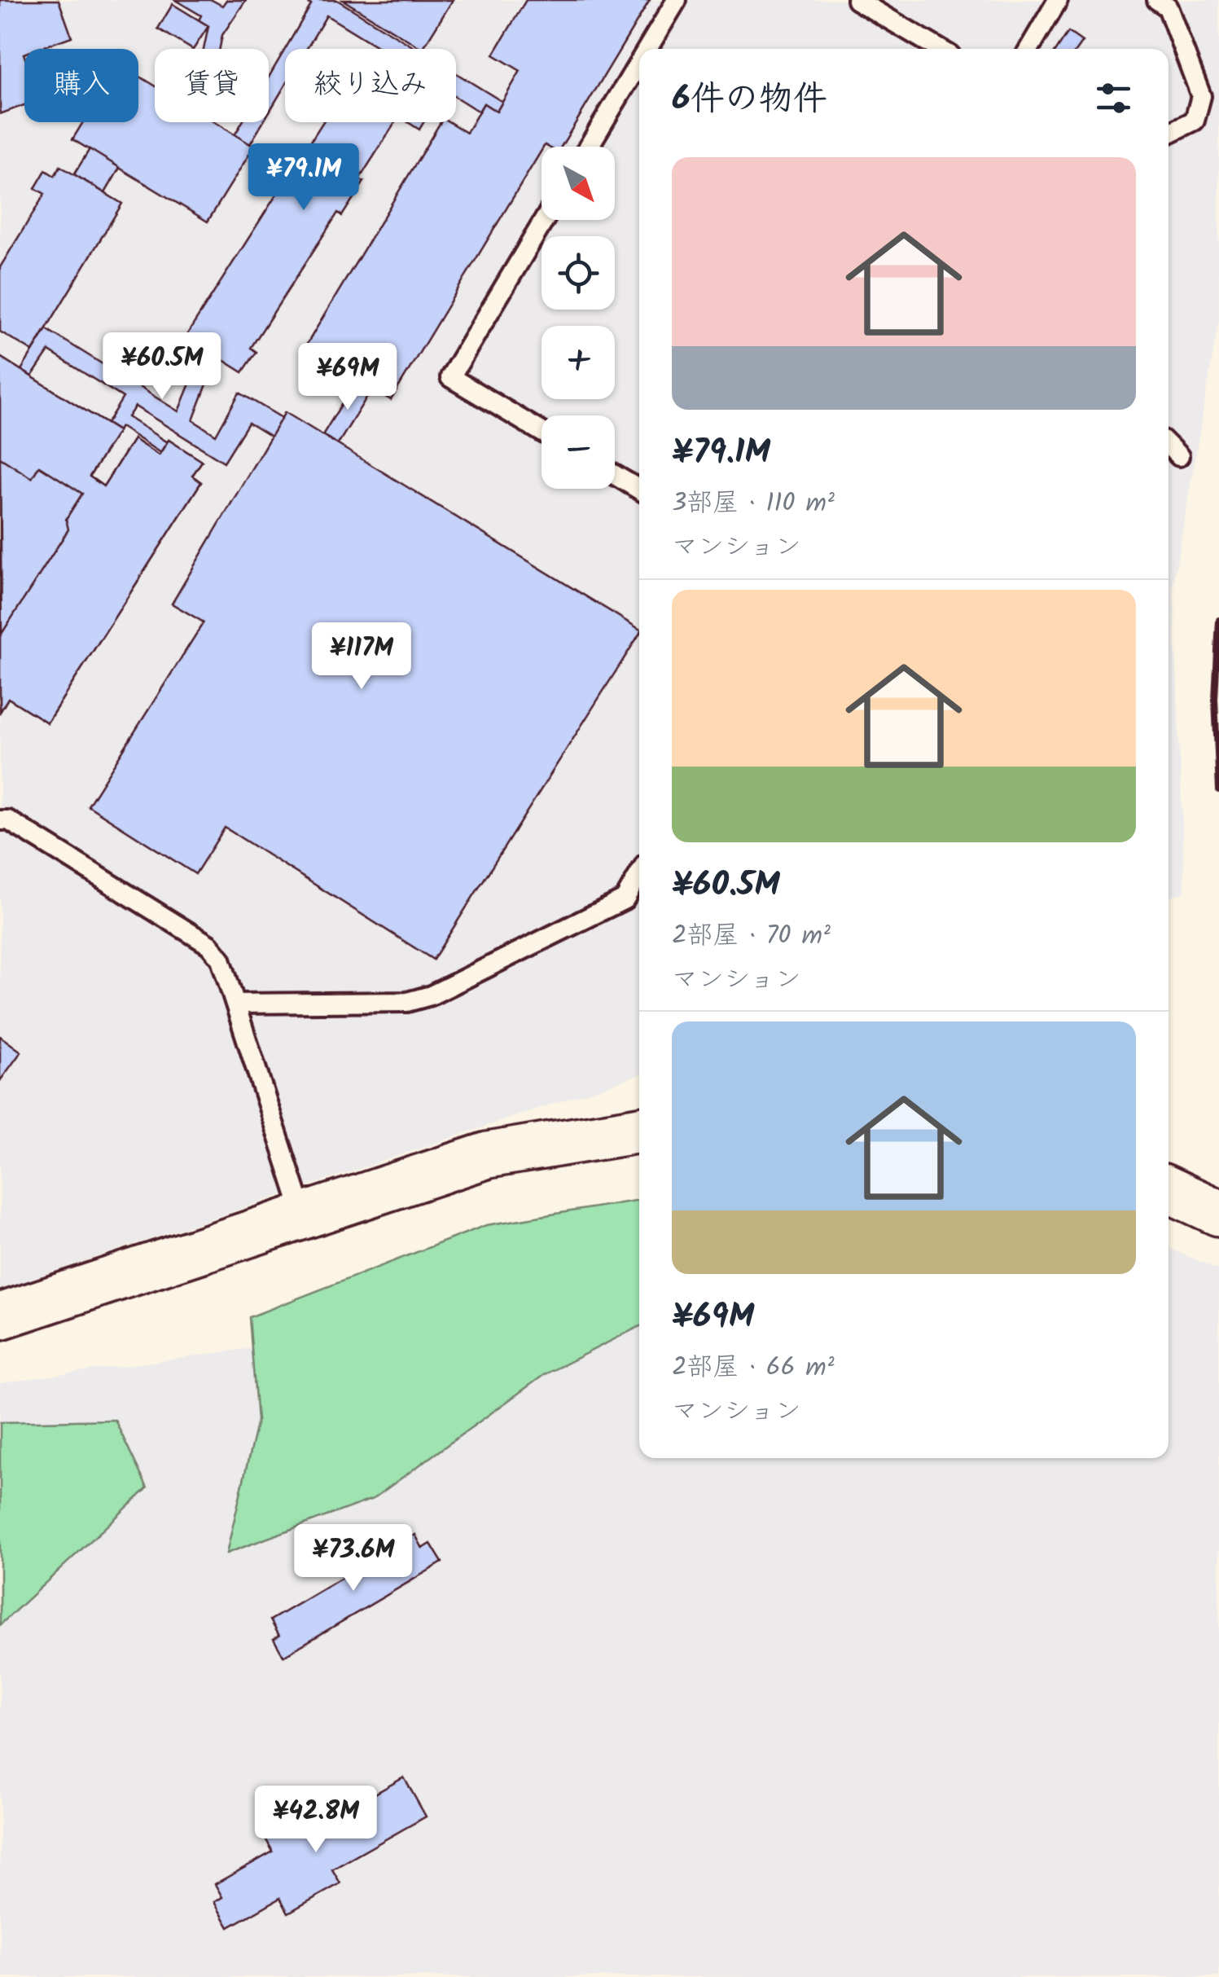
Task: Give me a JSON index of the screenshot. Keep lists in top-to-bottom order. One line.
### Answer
{"north":"bottom right","page":{"chip":["購入","賃貸","絞り込み"],"heading":"6件の物件","price":["¥79.1M","¥60.5M","¥69M","¥117M","¥73.6M","¥42.8M"],"map_buttons":["+","−"],"list":[{"name":"¥79.1M","note":"3部屋 · 110 m² · マンション"},{"name":"¥60.5M","note":"2部屋 · 70 m² · マンション"},{"name":"¥69M","note":"2部屋 · 66 m² · マンション"}]}}
